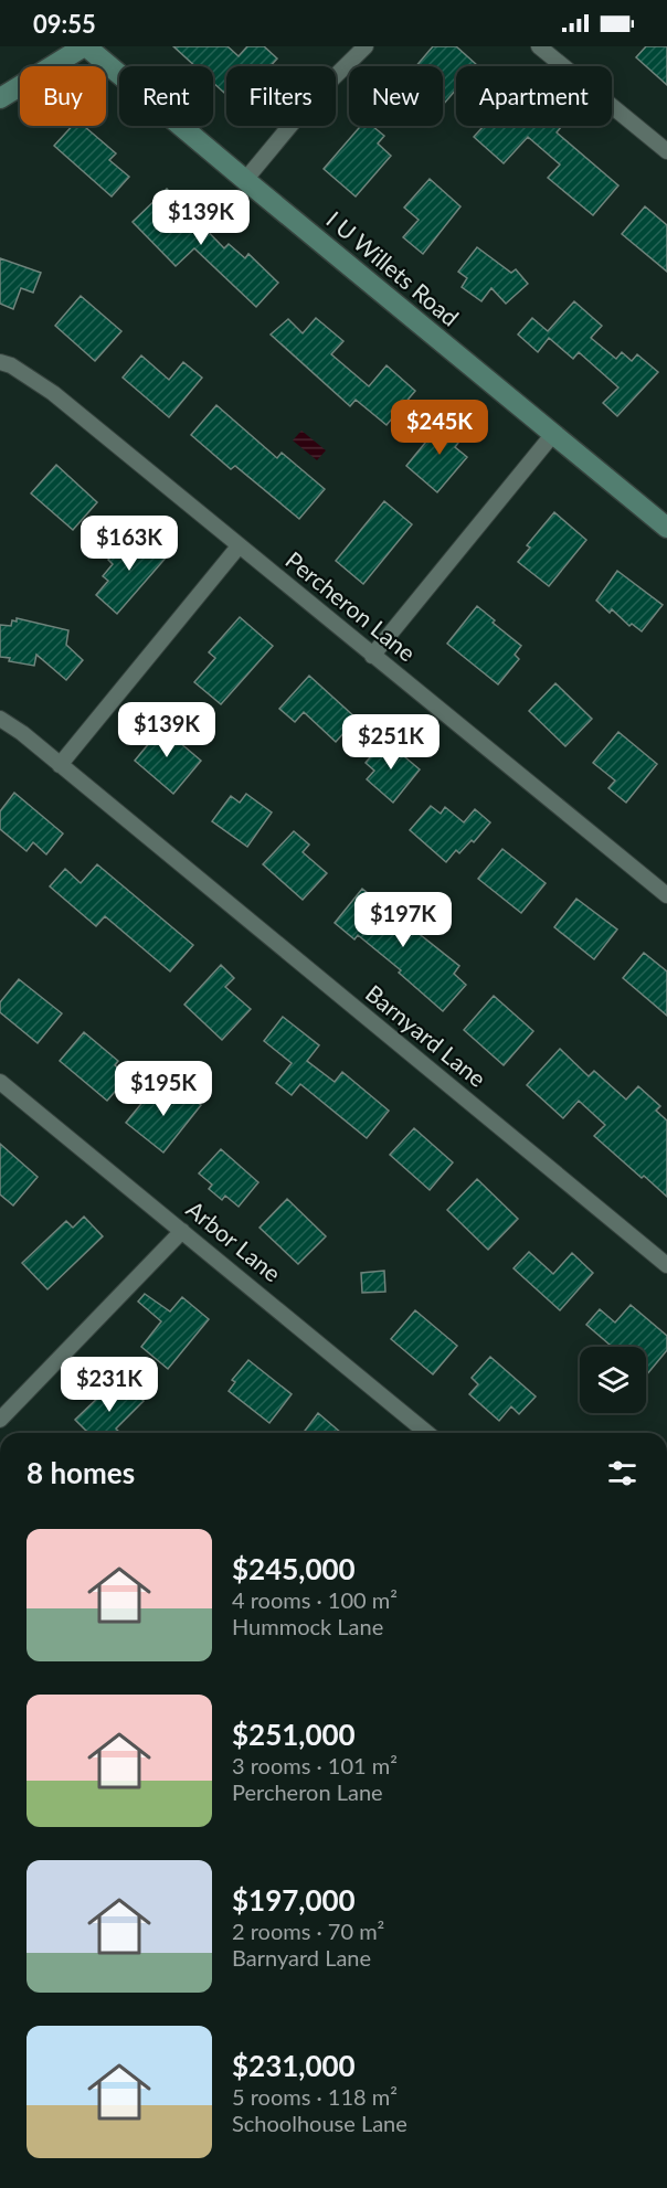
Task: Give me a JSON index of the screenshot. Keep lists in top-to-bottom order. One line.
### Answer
{"streets":{"main road":["I U Willets Road"],"street":["Percheron Lane","Barnyard Lane","Arbor Lane"]},"page":{"status":"09:55","chip":["Buy","Rent","Filters","New","Apartment"],"price":["$139K","$245K","$163K","$139K","$251K","$197K","$195K","$231K"],"heading":"8 homes","list":[{"name":"$245,000","note":"4 rooms · 100 m² · Hummock Lane"},{"name":"$251,000","note":"3 rooms · 101 m² · Percheron Lane"},{"name":"$197,000","note":"2 rooms · 70 m² · Barnyard Lane"},{"name":"$231,000","note":"5 rooms · 118 m² · Schoolhouse Lane"}]}}
